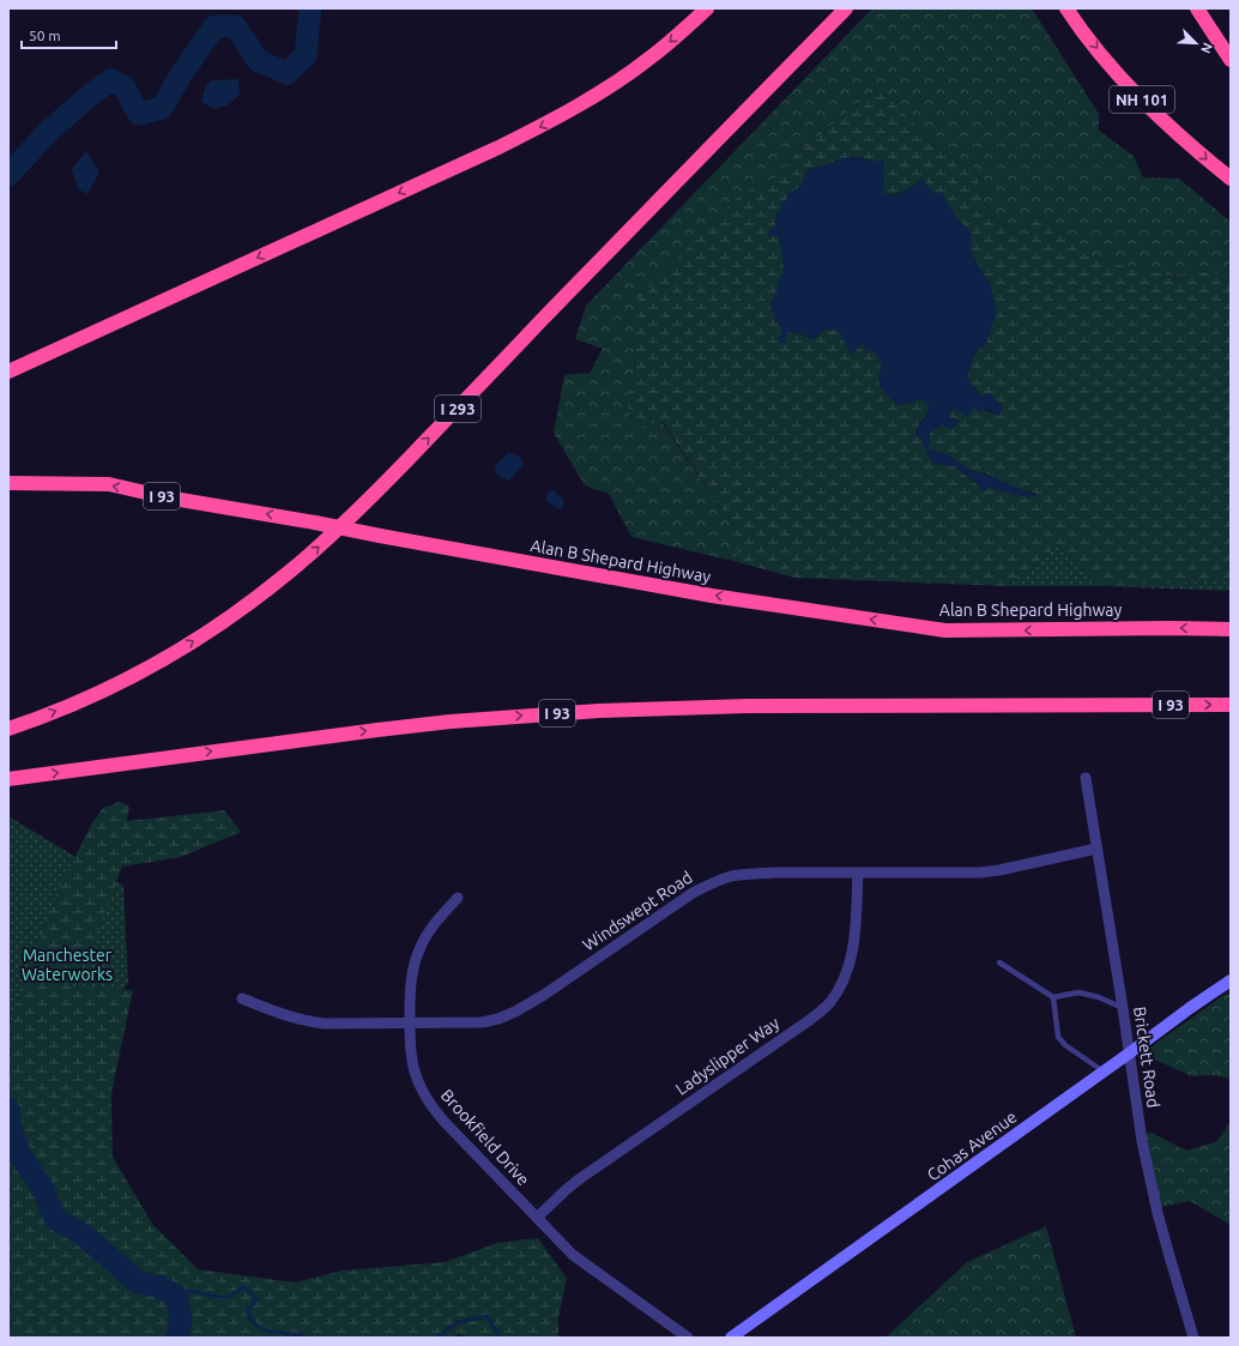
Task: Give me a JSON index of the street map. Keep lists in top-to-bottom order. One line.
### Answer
{"streets":{"highway":["NH 101","I 293","I 93","Alan B Shepard Highway"],"street":["Windswept Road","Ladyslipper Way","Brickett Road","Brookfield Drive","Cohas Avenue"]},"crossings":[["Windswept Road","Ladyslipper Way"],["Windswept Road","Brickett Road"],["Windswept Road","Brookfield Drive"],["Ladyslipper Way","Brookfield Drive"],["Brickett Road","Cohas Avenue"]],"parks":["Manchester Waterworks"],"scale_bar":"50 m","north":"bottom right"}
